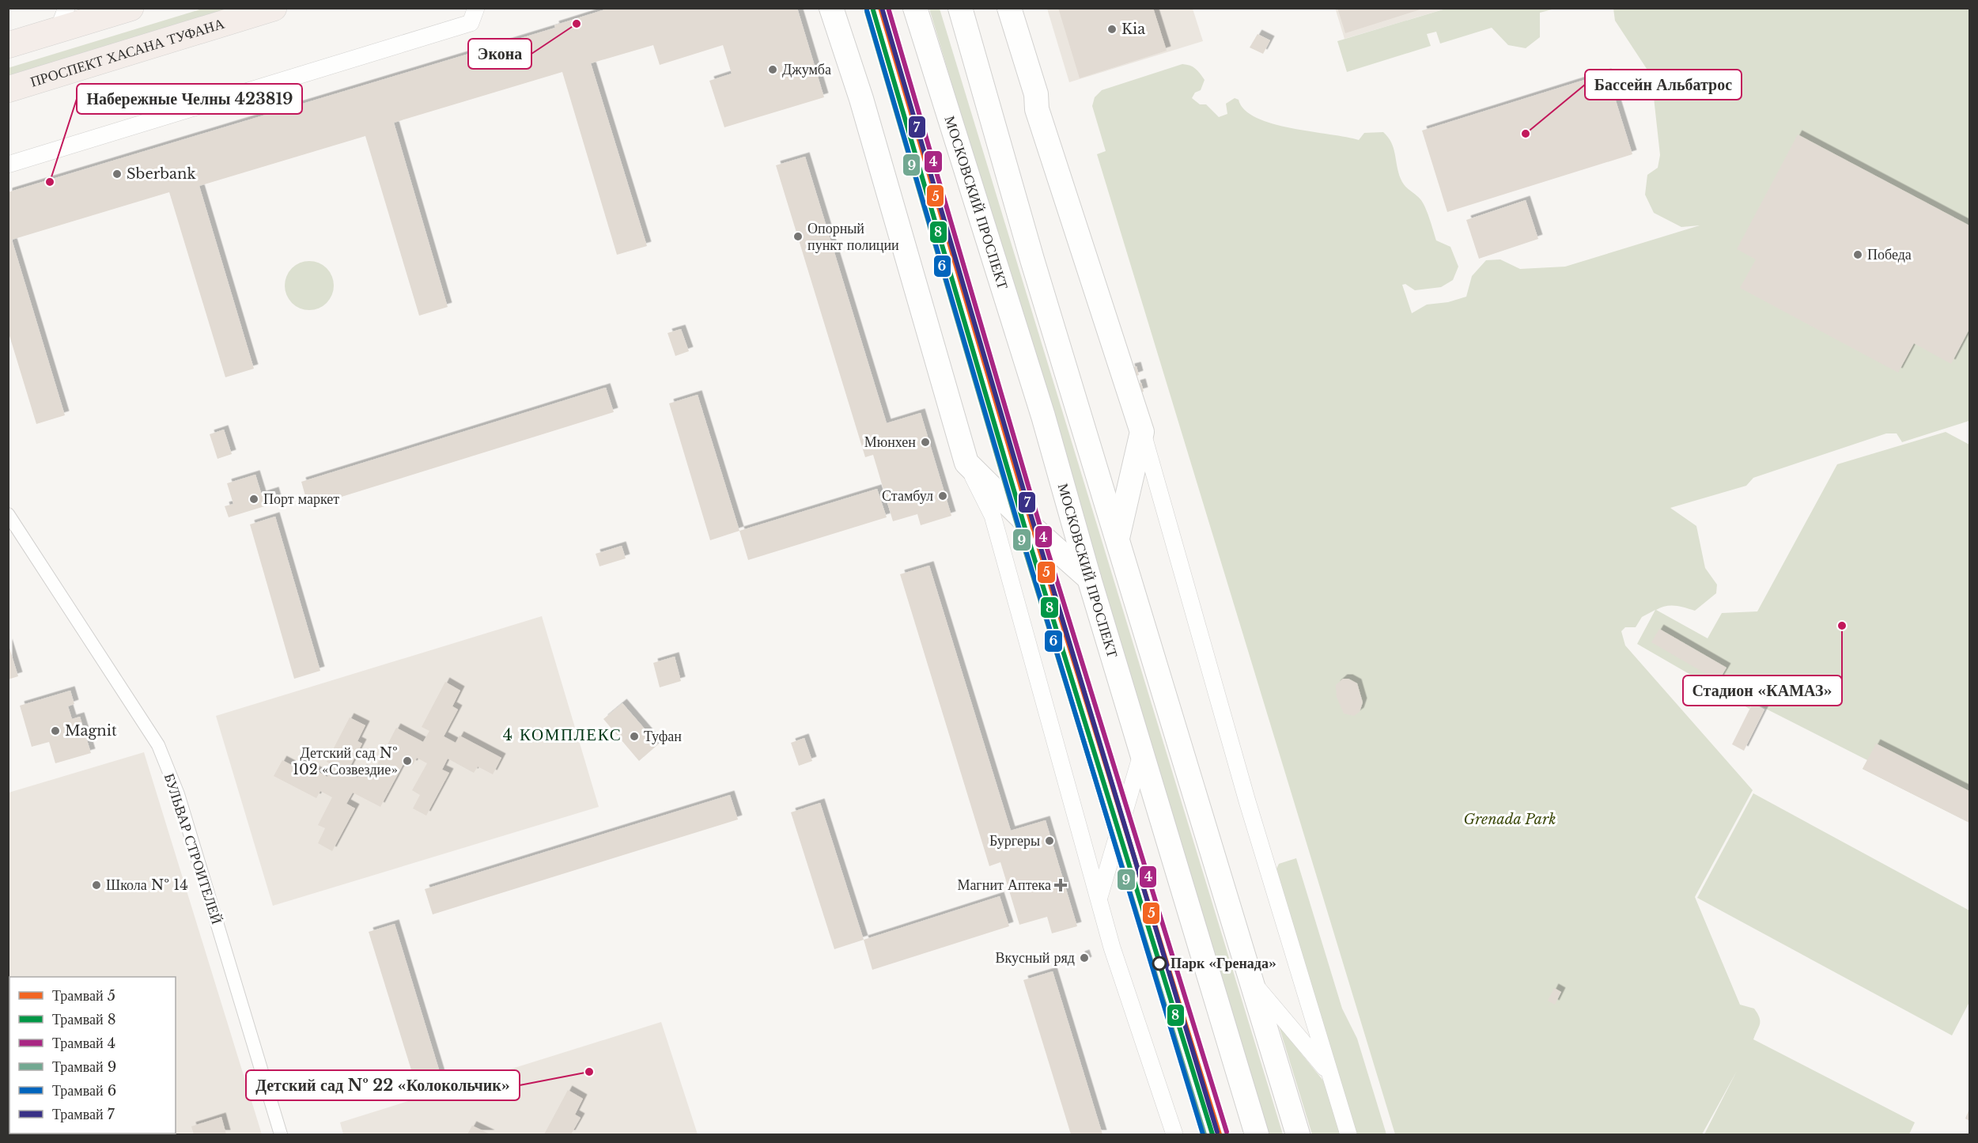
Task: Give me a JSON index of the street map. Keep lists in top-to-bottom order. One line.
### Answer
{"streets":{"main road":["ПРОСПЕКТ ХАСАНА ТУФАНА","МОСКОВСКИЙ ПРОСПЕКТ"],"street":["БУЛЬВАР СТРОИТЕЛЕЙ"]},"districts":["4 КОМПЛЕКС"],"parks":["Grenada Park"],"places":{"other":["Экона","Kia","Джумба","Бассейн Альбатрос","Sberbank","Набережные Челны 423819","Опорный пункт полиции","Победа","Мюнхен","Стамбул","Порт маркет","Стадион «КАМАЗ»","Magnit","Туфан","Детский сад № 102 «Созвездие»","Бургеры","Школа № 14","Вкусный ряд","Парк «Гренада»","Детский сад № 22 «Колокольчик»"],"health":["Магнит Аптека"]},"lines":["tram line 5","tram line 4","tram line 7","tram line 8","tram line 6","tram line 9"],"legend":["Трамвай 5","Трамвай 8","Трамвай 4","Трамвай 9","Трамвай 6","Трамвай 7"]}
